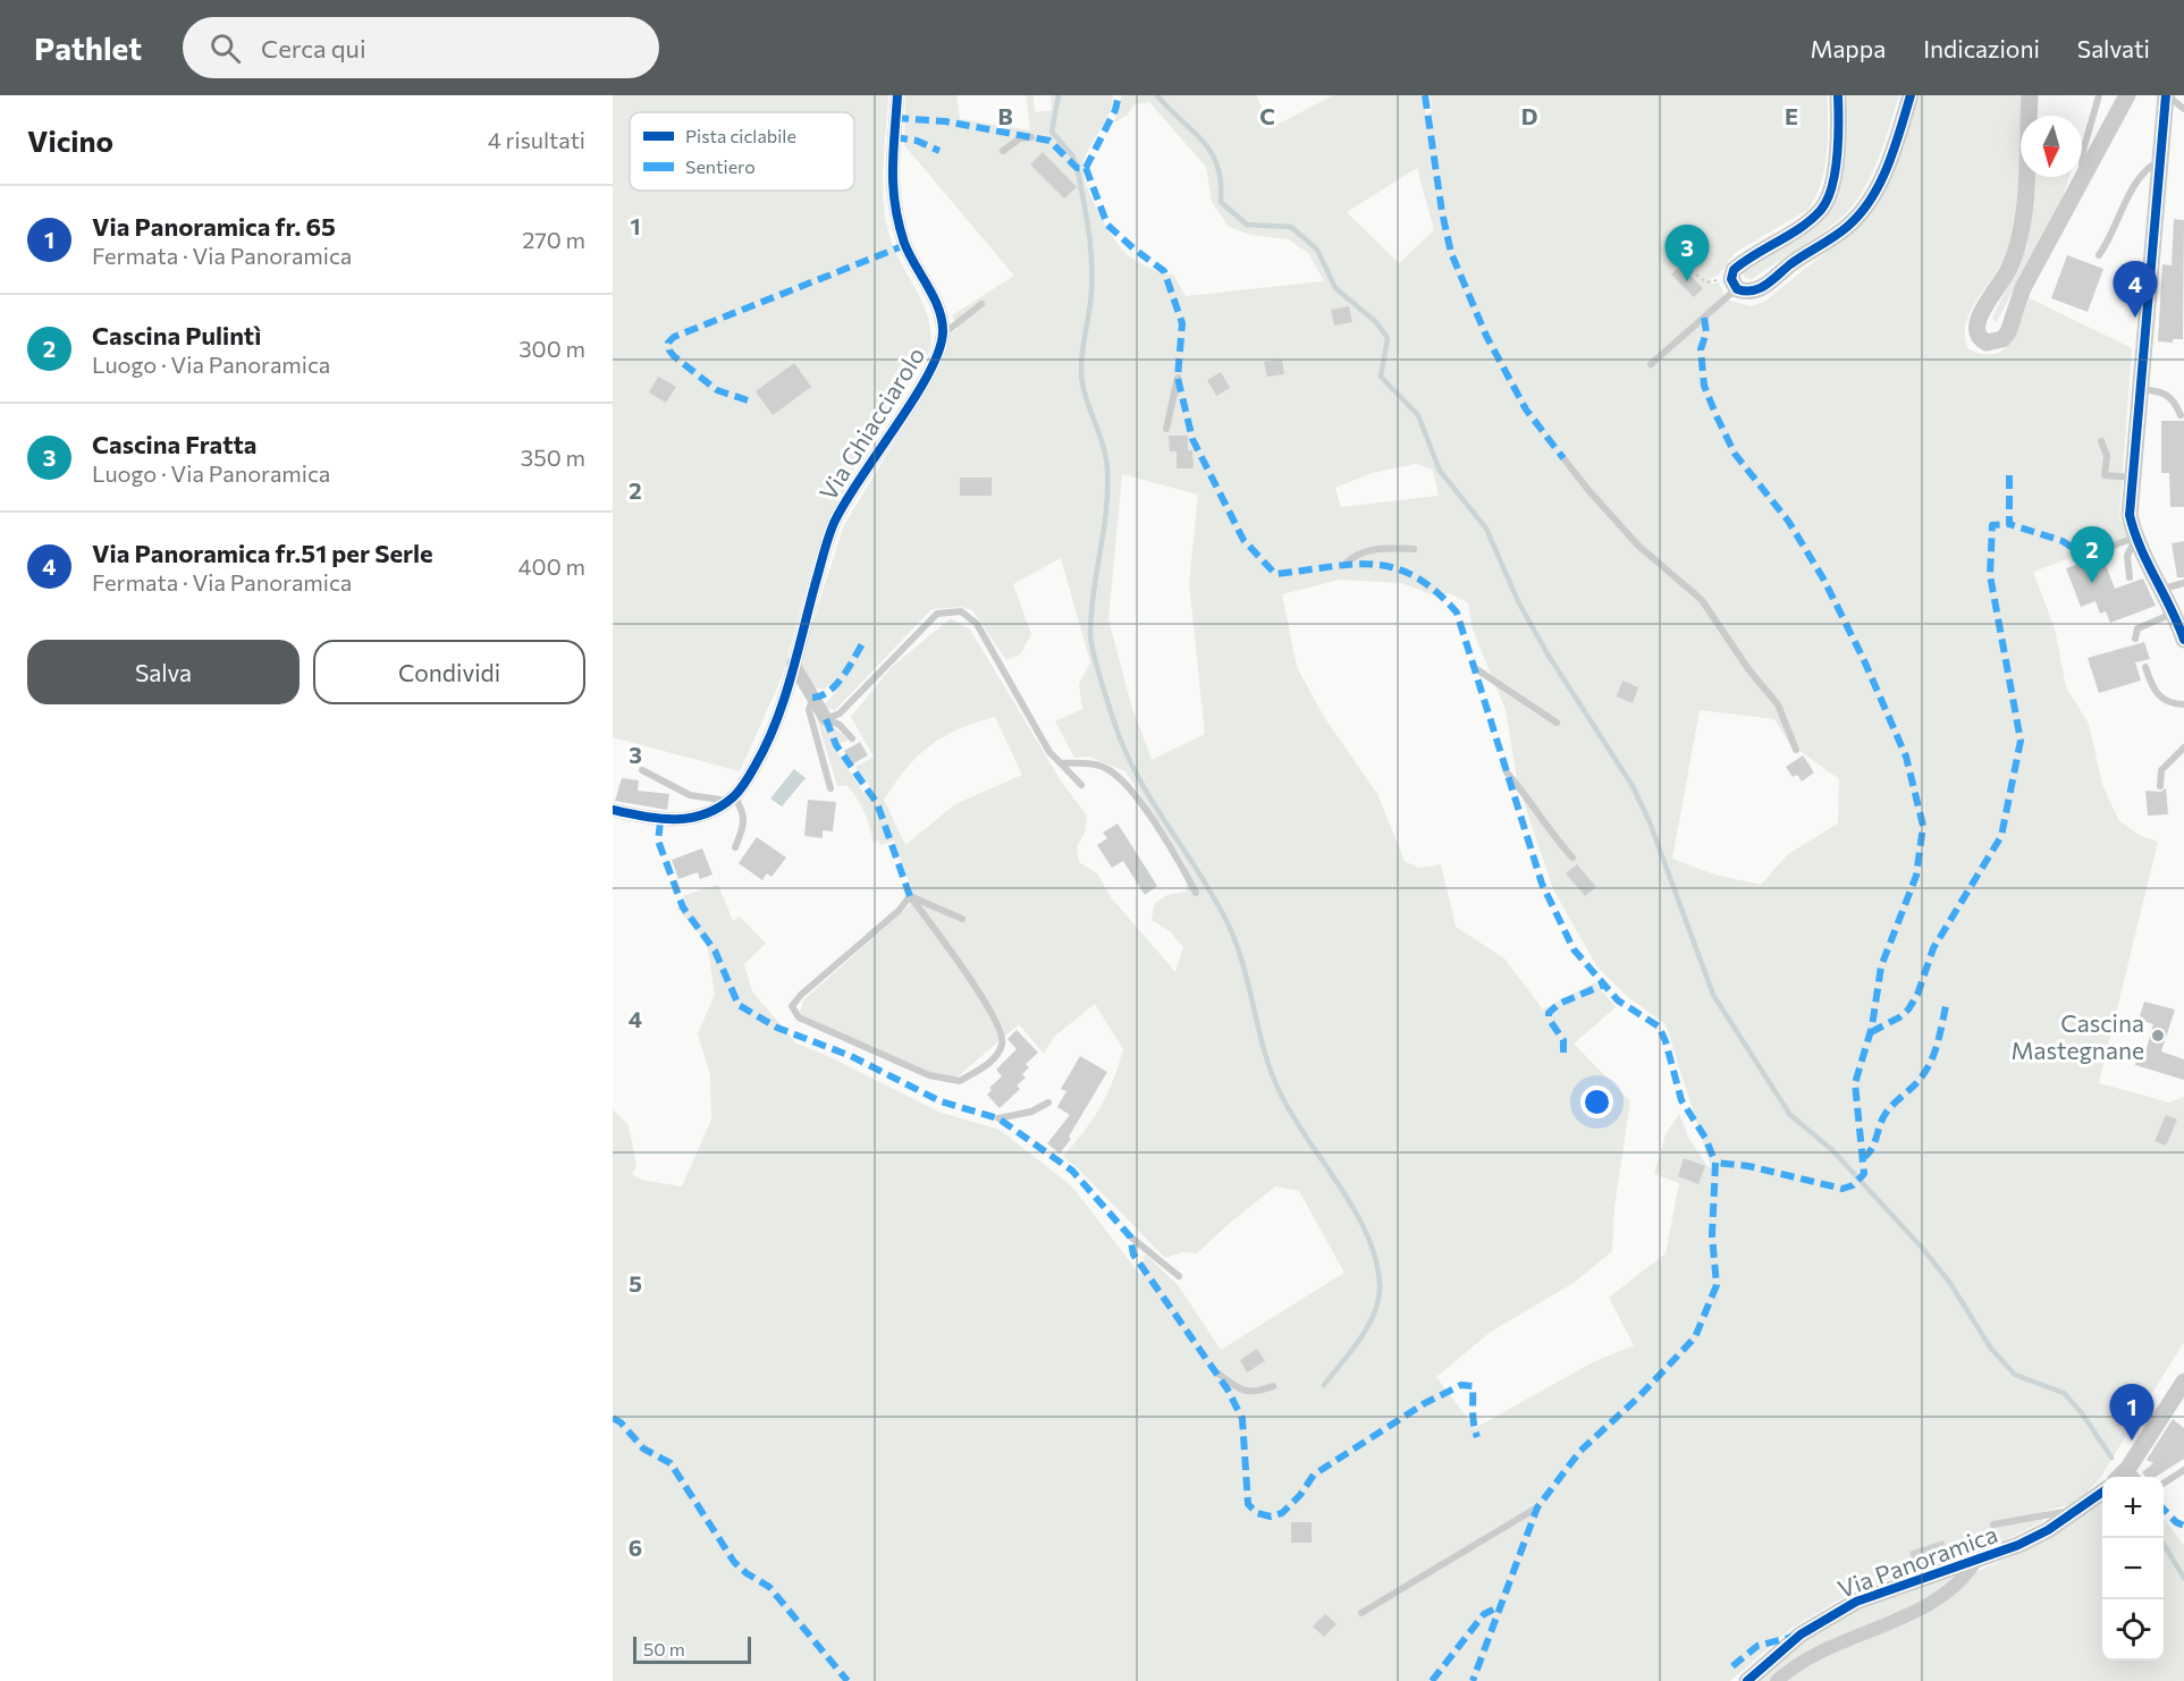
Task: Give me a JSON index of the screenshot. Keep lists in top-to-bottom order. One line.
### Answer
{"streets":{"street":["Via Ghiacciarolo","Via Panoramica"]},"places":["Cascina Mastegnane"],"legend":["Pista ciclabile","Sentiero"],"scale_bar":"50 m","north":"bottom","page":{"header":"Pathlet","search":"Cerca qui","nav":["Mappa","Indicazioni","Salvati"],"heading":["Vicino","4 risultati"],"list":[{"mark":"1","name":"Via Panoramica fr. 65","note":"Fermata · Via Panoramica","value":"270 m"},{"mark":"2","name":"Cascina Pulintì","note":"Luogo · Via Panoramica","value":"300 m"},{"mark":"3","name":"Cascina Fratta","note":"Luogo · Via Panoramica","value":"350 m"},{"mark":"4","name":"Via Panoramica fr.51 per Serle","note":"Fermata · Via Panoramica","value":"400 m"}],"pins":["3","4","2","1"],"buttons":["Salva","Condividi"],"map_buttons":["+","−"],"scale":"50 m"},"grid":{"columns":["B","C","D","E"],"rows":["1","2","3","4","5","6"]}}
